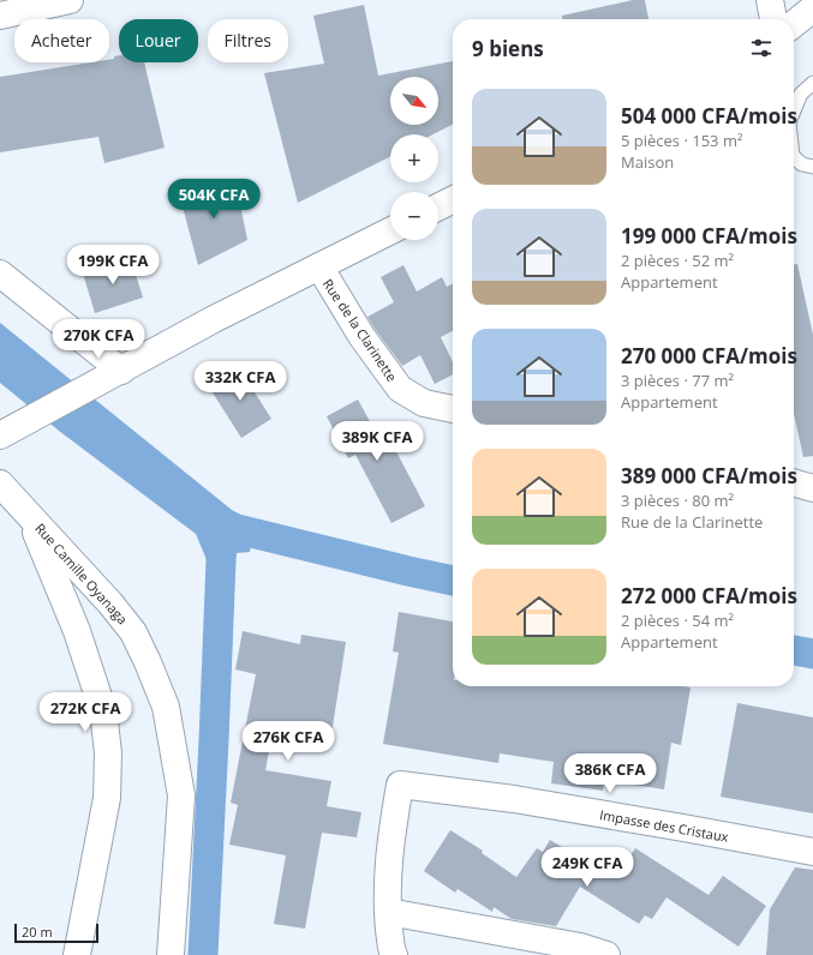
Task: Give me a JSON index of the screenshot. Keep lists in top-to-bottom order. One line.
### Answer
{"streets":{"street":["Rue de la Clarinette","Rue Camille Oyanaga","Impasse des Cristaux"]},"scale_bar":"20 m","north":"bottom right","page":{"chip":["Acheter","Louer","Filtres"],"heading":"9 biens","map_buttons":["+","−"],"list":[{"name":"504 000 CFA/mois","note":"5 pièces · 153 m² · Maison"},{"name":"199 000 CFA/mois","note":"2 pièces · 52 m² · Appartement"},{"name":"270 000 CFA/mois","note":"3 pièces · 77 m² · Appartement"},{"name":"389 000 CFA/mois","note":"3 pièces · 80 m² · Rue de la Clarinette"},{"name":"272 000 CFA/mois","note":"2 pièces · 54 m² · Appartement"}],"price":["504K CFA","199K CFA","270K CFA","332K CFA","389K CFA","272K CFA","276K CFA","386K CFA","249K CFA"],"scale":"20 m"}}
